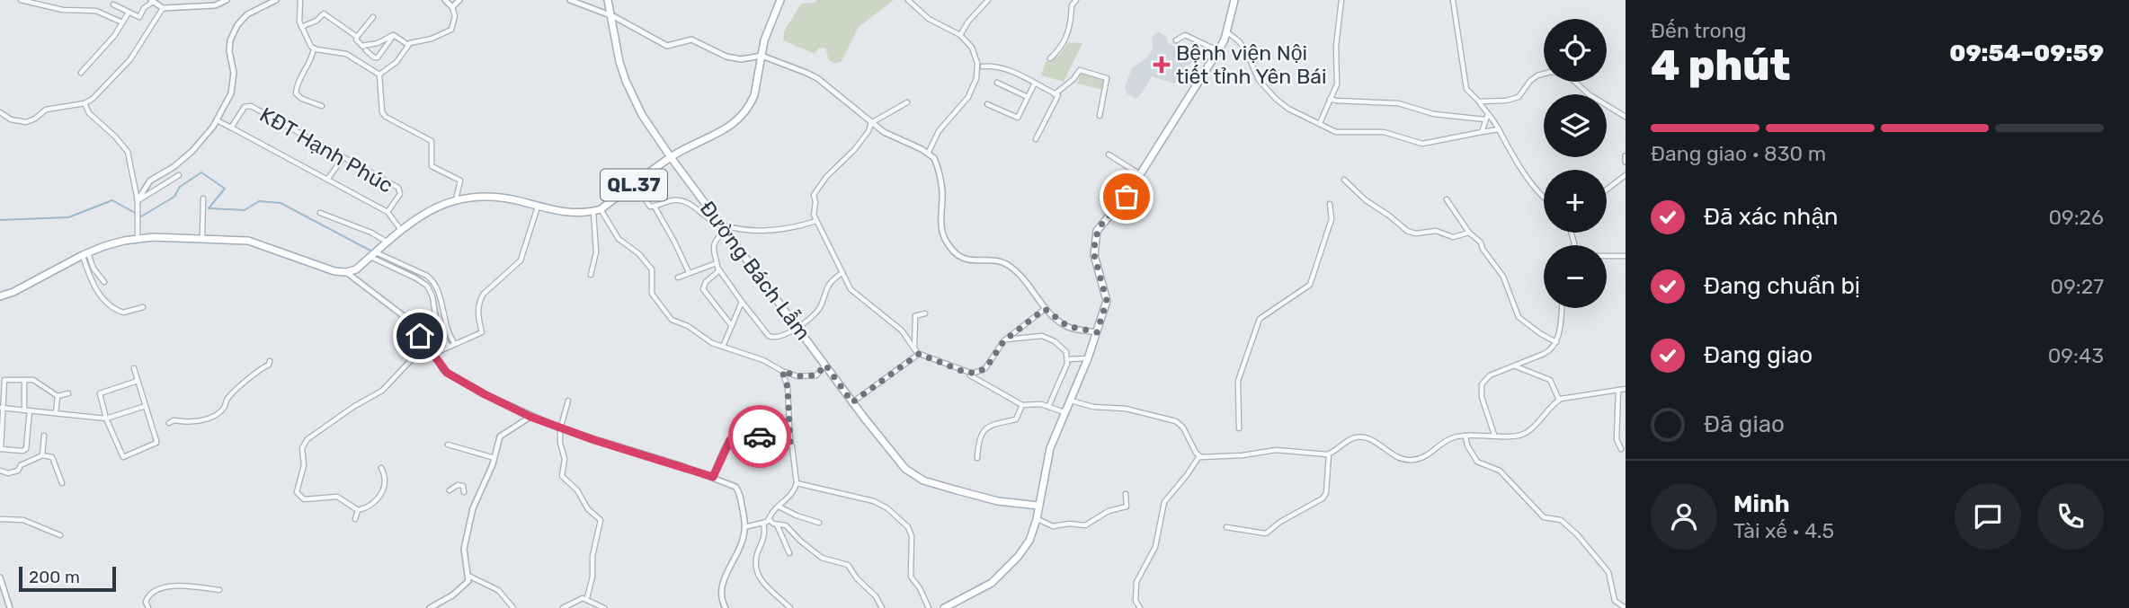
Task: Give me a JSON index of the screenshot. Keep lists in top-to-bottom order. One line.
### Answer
{"streets":{"main road":["QL.37","Đường Bách Lẫm"],"street":["KĐT Hạnh Phúc"]},"crossings":[["KĐT Hạnh Phúc","QL.37"],["QL.37","Đường Bách Lẫm"]],"places":{"health":["Bệnh viện Nội tiết tỉnh Yên Bái"]},"scale_bar":"200 m","page":{"heading":["4 phút","Đến trong","09:54–09:59"],"panel":["Minh","Tài xế · 4.5"],"map_buttons":["+","−"],"bar":"Đang giao · 830 m","list":[["Đã xác nhận","09:26"],["Đang chuẩn bị","09:27"],["Đang giao","09:43"],"Đã giao"],"scale":"200 m"}}
